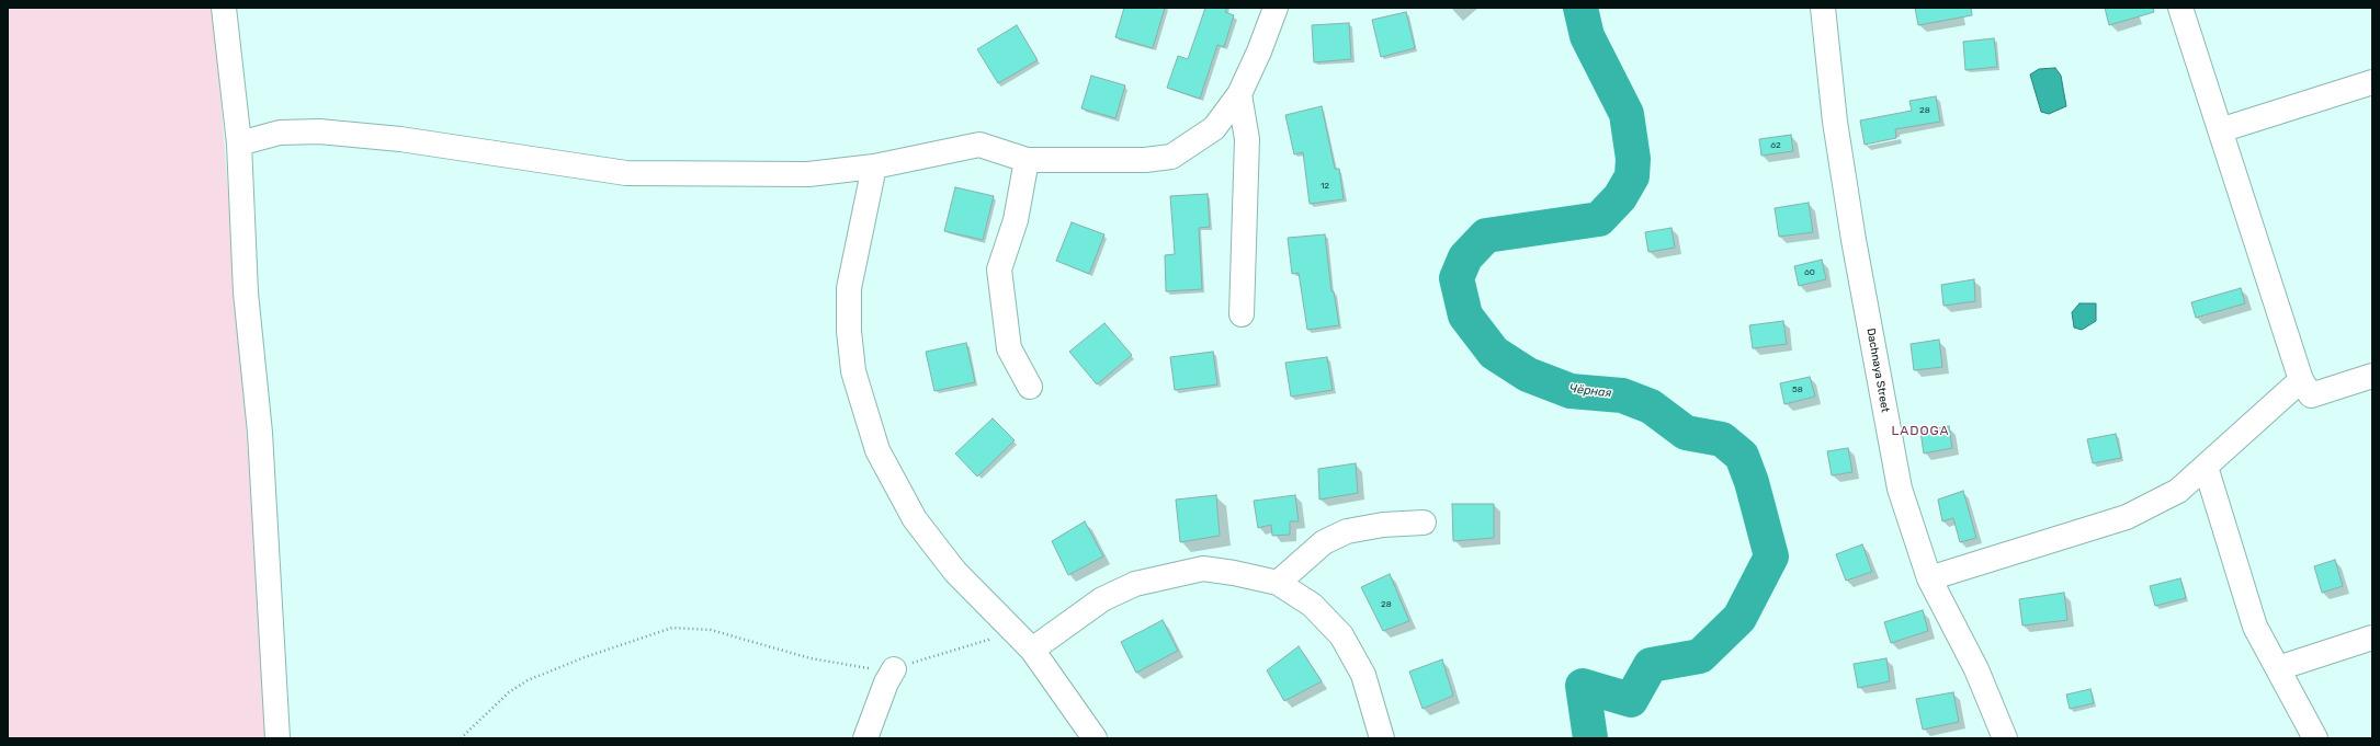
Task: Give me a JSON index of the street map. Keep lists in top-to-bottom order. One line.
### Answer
{"streets":{"street":["Dachnaya Street"]},"districts":["LADOGA"],"water":["Чёрная"],"house_numbers":["28","62","12","60","58","28"]}
